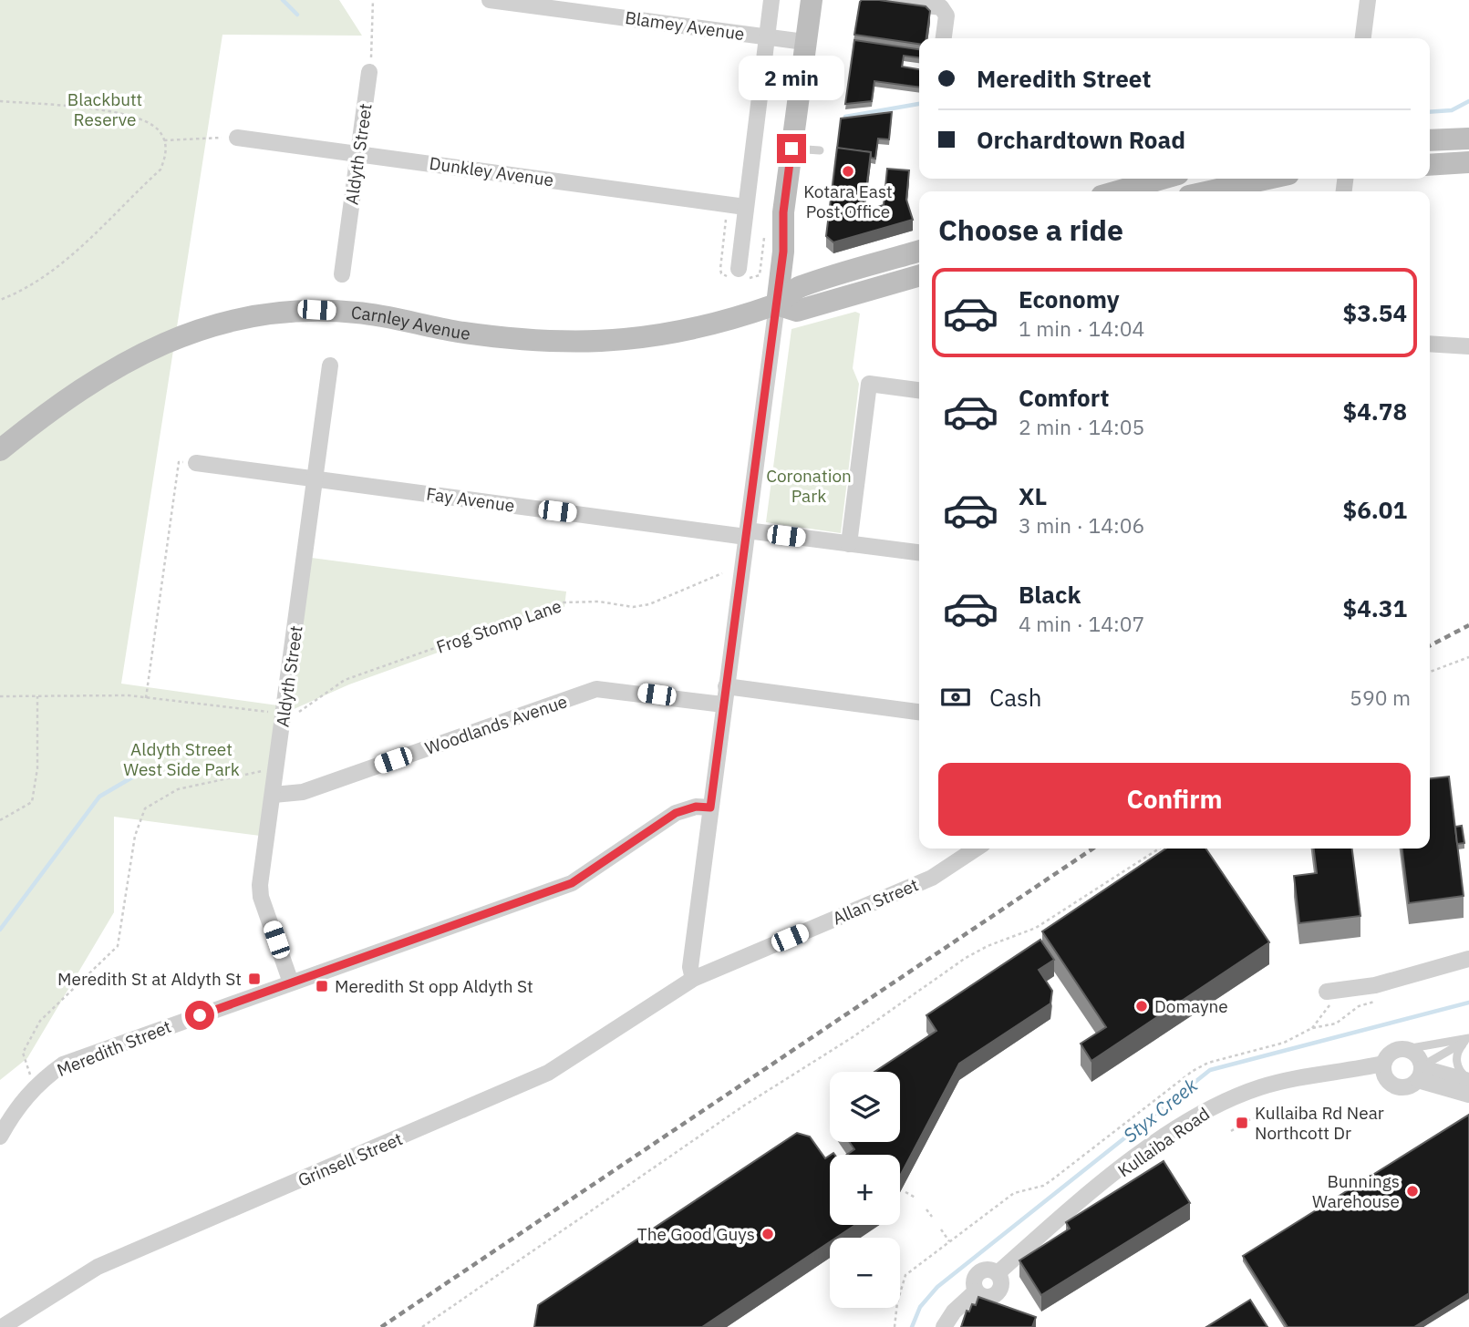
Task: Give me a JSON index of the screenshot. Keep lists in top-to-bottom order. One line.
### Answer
{"streets":{"main road":["Carnley Avenue"],"street":["Blamey Avenue","Aldyth Street","Dunkley Avenue","Fay Avenue","Woodlands Avenue","Allan Street","Meredith Street","Kullaiba Road","Grinsell Street"],"path":["Frog Stomp Lane"]},"crossings":[["Aldyth Street","Dunkley Avenue"],["Aldyth Street","Fay Avenue"],["Aldyth Street","Frog Stomp Lane"],["Aldyth Street","Woodlands Avenue"],["Aldyth Street","Meredith Street"],["Allan Street","Grinsell Street"]],"water":["Styx Creek"],"parks":["Blackbutt Reserve","Coronation Park","Aldyth Street West Side Park"],"places":{"other":["Kotara East Post Office","Domayne","Bunnings Warehouse","The Good Guys"],"transit":["Meredith St at Aldyth St","Meredith St opp Aldyth St","Kullaiba Rd Near Northcott Dr"]},"page":{"banner":["Meredith Street","Orchardtown Road"],"bubble":"2 min","heading":"Choose a ride","list":[{"name":"Economy","note":"1 min · 14:04","value":"$3.54"},{"name":"Comfort","note":"2 min · 14:05","value":"$4.78"},{"name":"XL","note":"3 min · 14:06","value":"$6.01"},{"name":"Black","note":"4 min · 14:07","value":"$4.31"}],"pay":["Cash","590 m"],"buttons":"Confirm","map_buttons":["+","−"]}}
